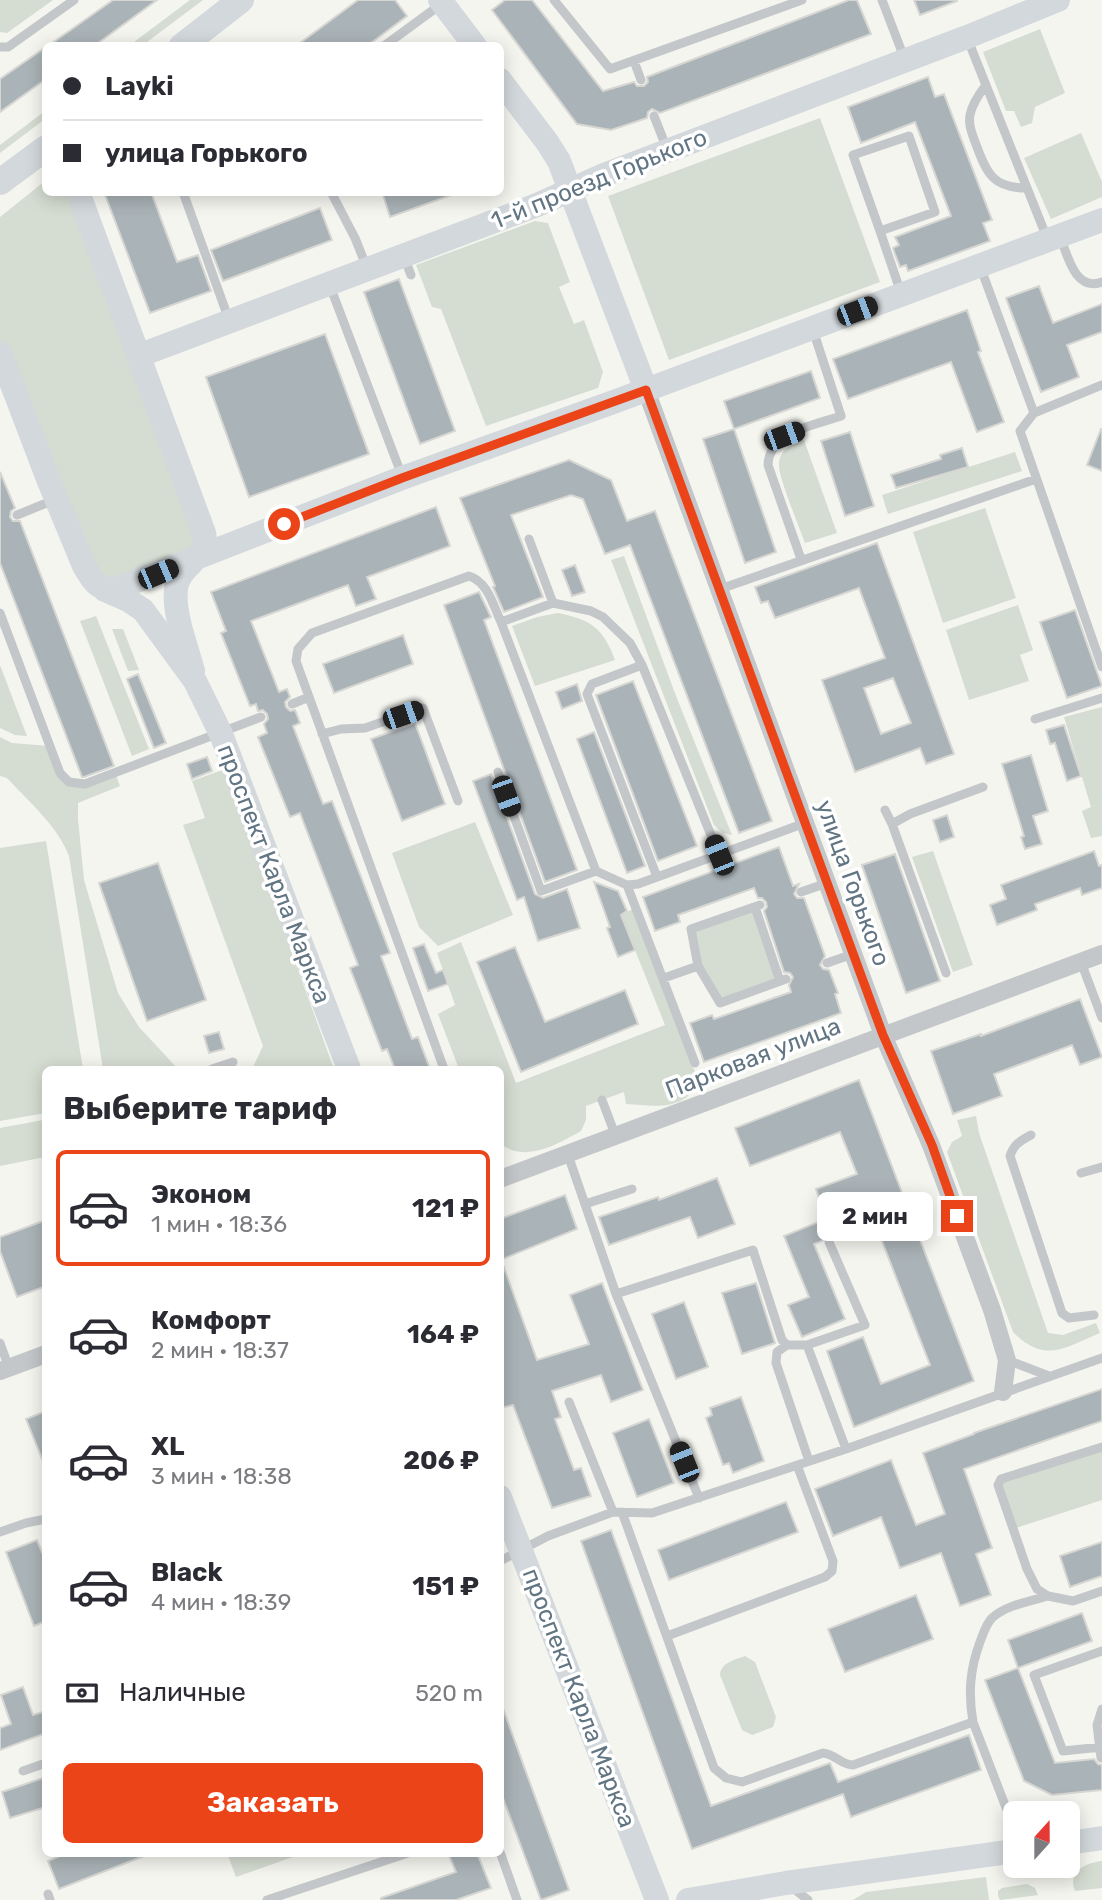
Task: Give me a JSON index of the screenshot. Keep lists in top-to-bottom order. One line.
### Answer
{"streets":{"street":["1-й проезд Горького","проспект Карла Маркса","улица Горького","Парковая улица"]},"crossings":[["улица Горького","Парковая улица"]],"north":"top","page":{"banner":["Layki","улица Горького"],"heading":"Выберите тариф","list":[{"name":"Эконом","note":"1 мин · 18:36","value":"121 ₽"},{"name":"Комфорт","note":"2 мин · 18:37","value":"164 ₽"},{"name":"XL","note":"3 мин · 18:38","value":"206 ₽"},{"name":"Black","note":"4 мин · 18:39","value":"151 ₽"}],"bubble":"2 мин","pay":["Наличные","520 m"],"buttons":"Заказать"}}
